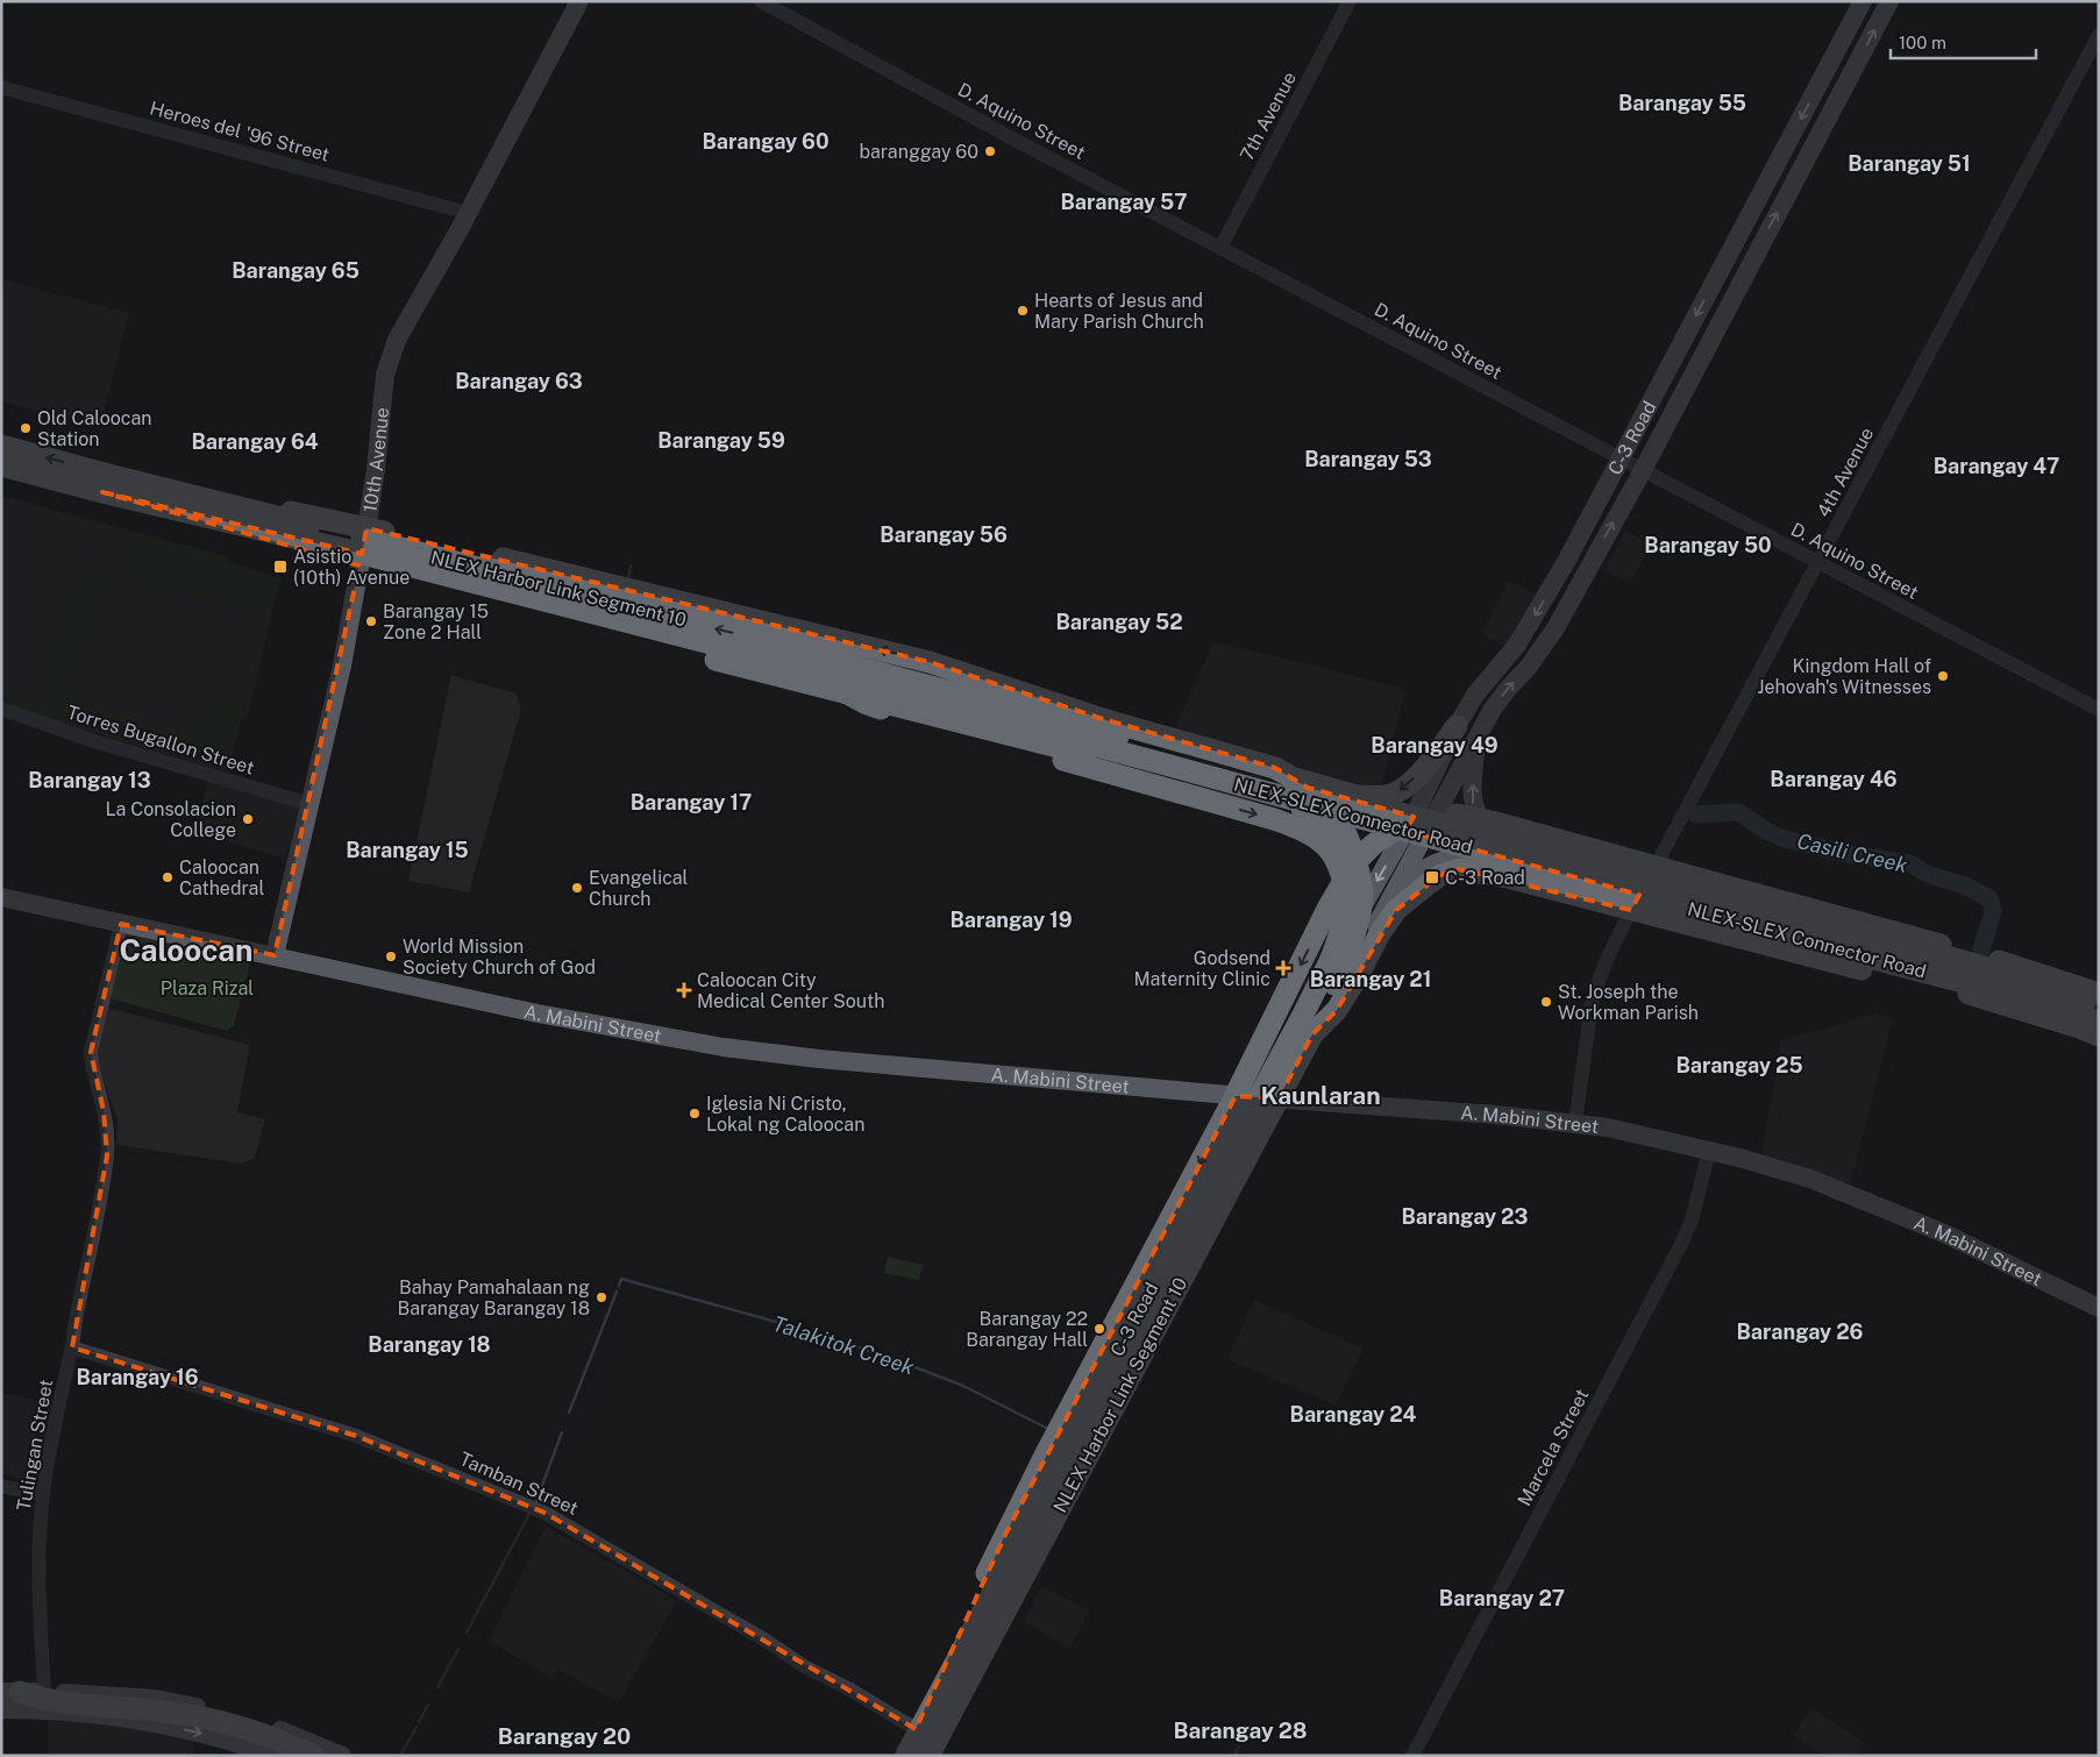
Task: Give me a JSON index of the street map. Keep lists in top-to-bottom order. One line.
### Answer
{"streets":{"highway":["NLEX Harbor Link Segment 10","NLEX-SLEX Connector Road"],"main road":["C-3 Road","10th Avenue","A. Mabini Street"],"street":["7th Avenue","D. Aquino Street","Heroes del '96 Street","4th Avenue","Torres Bugallon Street","Tulingan Street","Marcela Street","Tamban Street"]},"crossings":[["7th Avenue","D. Aquino Street"],["D. Aquino Street","C-3 Road"],["D. Aquino Street","4th Avenue"],["Heroes del '96 Street","10th Avenue"],["C-3 Road","NLEX Harbor Link Segment 10"],["C-3 Road","A. Mabini Street"],["C-3 Road","Tamban Street"],["10th Avenue","Torres Bugallon Street"],["10th Avenue","A. Mabini Street"],["4th Avenue","A. Mabini Street"],["NLEX Harbor Link Segment 10","NLEX-SLEX Connector Road"],["A. Mabini Street","Tulingan Street"],["A. Mabini Street","Marcela Street"],["Tulingan Street","Tamban Street"]],"districts":["Barangay 55","Barangay 60","Barangay 51","Barangay 57","Barangay 65","Barangay 63","Barangay 59","Barangay 64","Barangay 53","Barangay 47","Barangay 56","Barangay 50","Barangay 52","Barangay 49","Barangay 46","Barangay 13","Barangay 17","Barangay 15","Barangay 19","Caloocan","Barangay 21","Barangay 25","Kaunlaran","Barangay 23","Barangay 26","Barangay 18","Barangay 16","Barangay 24","Barangay 27","Barangay 28","Barangay 20"],"water":["Casili Creek","Talakitok Creek"],"parks":["Plaza Rizal"],"places":{"other":["baranggay 60","Hearts of Jesus and Mary Parish Church","Old Caloocan Station","Barangay 15 Zone 2 Hall","Kingdom Hall of Jehovah's Witnesses","La Consolacion College","Caloocan Cathedral","Evangelical Church","World Mission Society Church of God","St. Joseph the Workman Parish","Iglesia Ni Cristo, Lokal ng Caloocan","Bahay Pamahalaan ng Barangay Barangay 18","Barangay 22 Barangay Hall"],"transit":["Asistio (10th) Avenue","C-3 Road"],"health":["Godsend Maternity Clinic","Caloocan City Medical Center South"]},"scale_bar":"100 m"}
